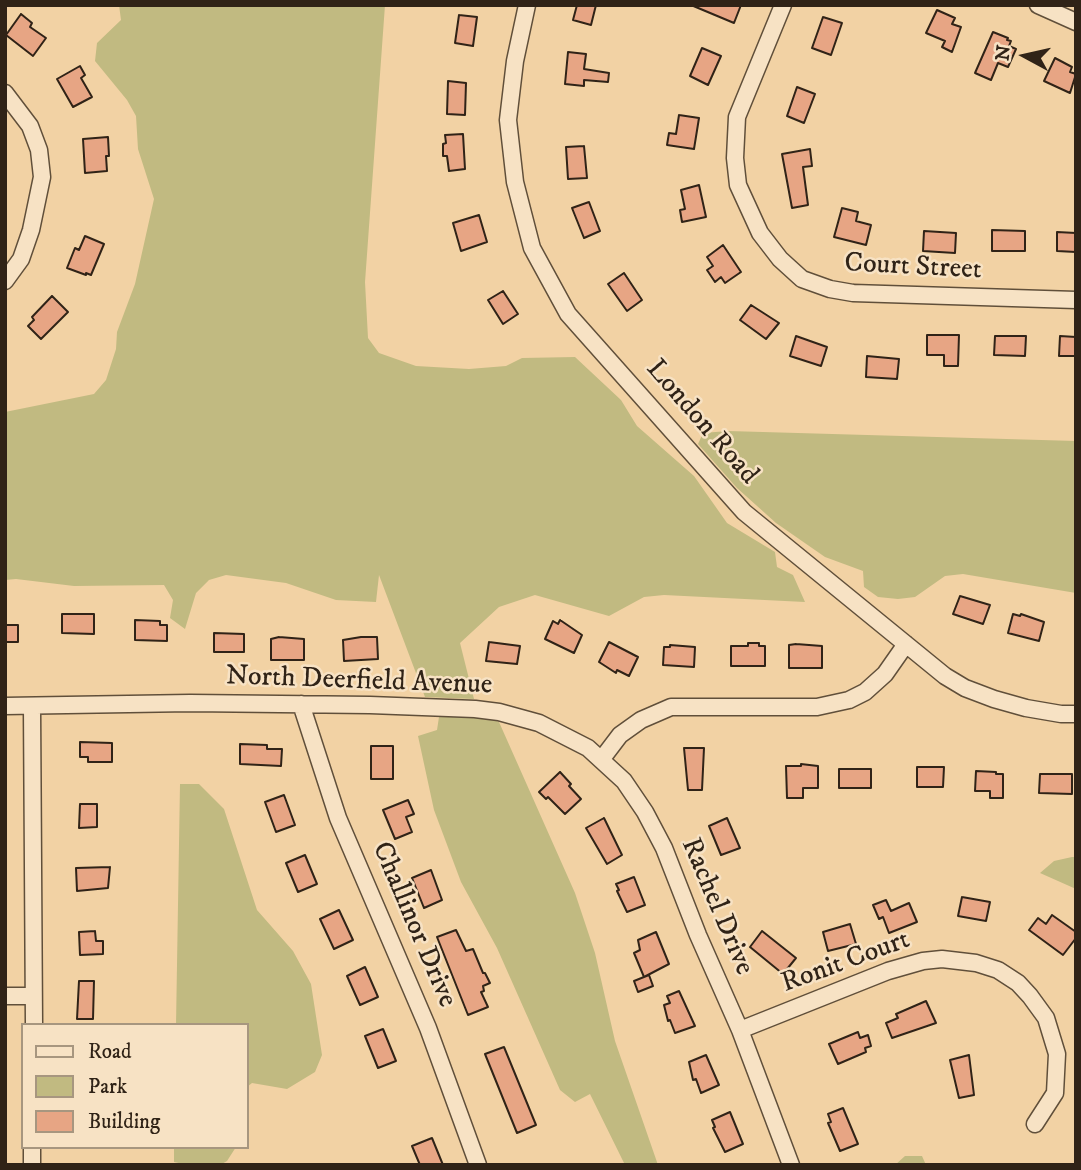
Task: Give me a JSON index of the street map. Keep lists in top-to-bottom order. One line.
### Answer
{"streets":{"street":["Court Street","London Road","North Deerfield Avenue","Rachel Drive","Challinor Drive","Ronit Court"]},"crossings":[["North Deerfield Avenue","Rachel Drive"],["North Deerfield Avenue","Challinor Drive"],["Rachel Drive","Ronit Court"]],"legend":["Road","Park","Building"],"north":"left"}
